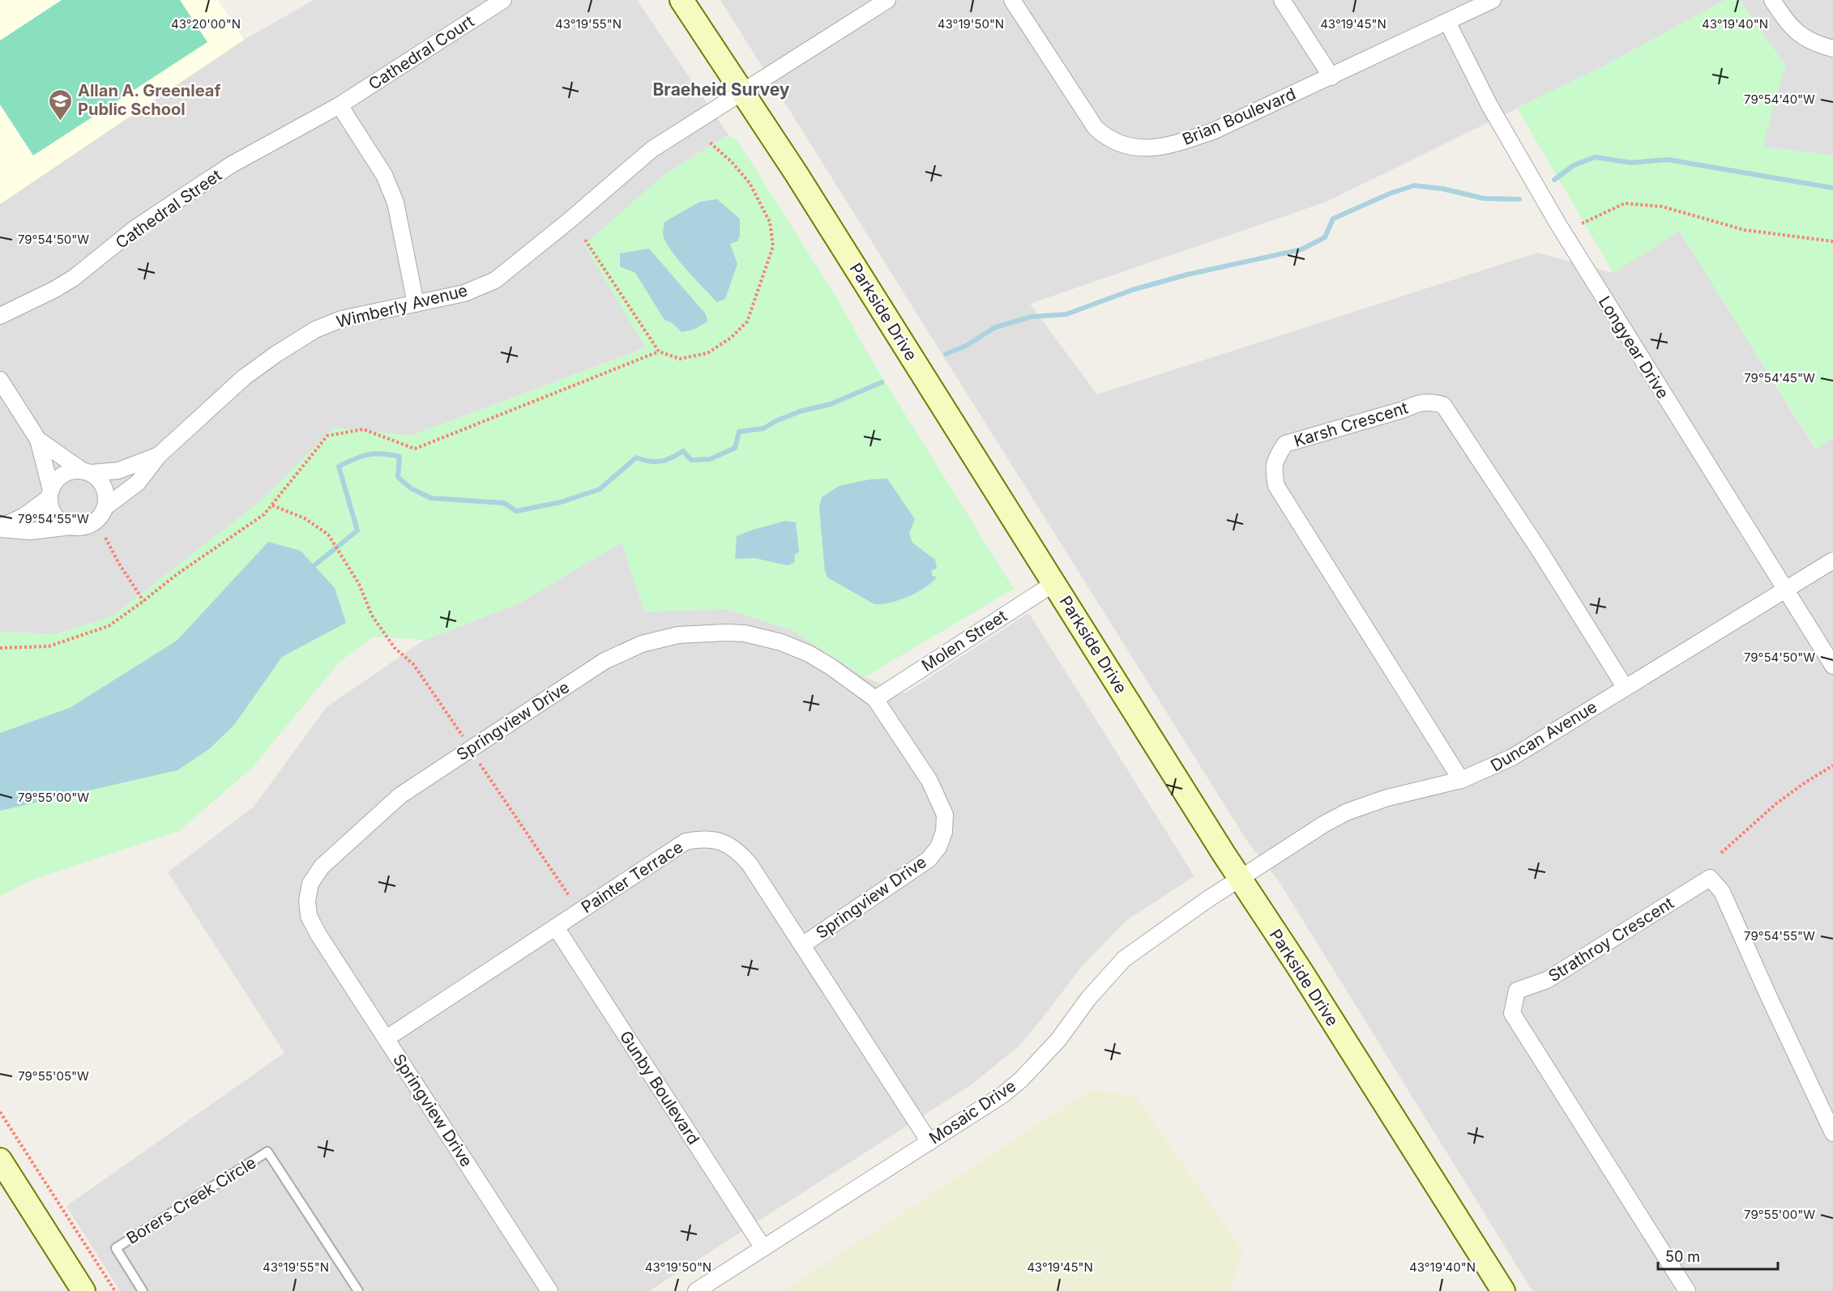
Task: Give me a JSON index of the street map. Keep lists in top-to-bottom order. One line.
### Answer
{"streets":{"main road":["Parkside Drive"],"street":["Cathedral Court","Brian Boulevard","Cathedral Street","Wimberly Avenue","Longyear Drive","Karsh Crescent","Molen Street","Springview Drive","Duncan Avenue","Painter Terrace","Strathroy Crescent","Gunby Boulevard","Mosaic Drive"],"lane":["Borers Creek Circle"]},"crossings":[["Cathedral Court","Cathedral Street"],["Brian Boulevard","Longyear Drive"],["Wimberly Avenue","Parkside Drive"],["Parkside Drive","Molen Street"],["Parkside Drive","Duncan Avenue"],["Parkside Drive","Mosaic Drive"],["Longyear Drive","Duncan Avenue"],["Karsh Crescent","Duncan Avenue"],["Molen Street","Springview Drive"],["Springview Drive","Painter Terrace"],["Duncan Avenue","Mosaic Drive"],["Painter Terrace","Gunby Boulevard"],["Painter Terrace","Mosaic Drive"],["Gunby Boulevard","Mosaic Drive"]],"districts":["Braeheid Survey"],"places":{"school or university":["Allan A. Greenleaf Public School"]},"scale_bar":"50 m","coordinates":["43°20'00\"N","43°19'55\"N","43°19'50\"N","43°19'45\"N","43°19'40\"N","79°54'40\"W","79°54'50\"W","79°54'45\"W","79°54'55\"W","79°55'00\"W","79°55'05\"W"]}
